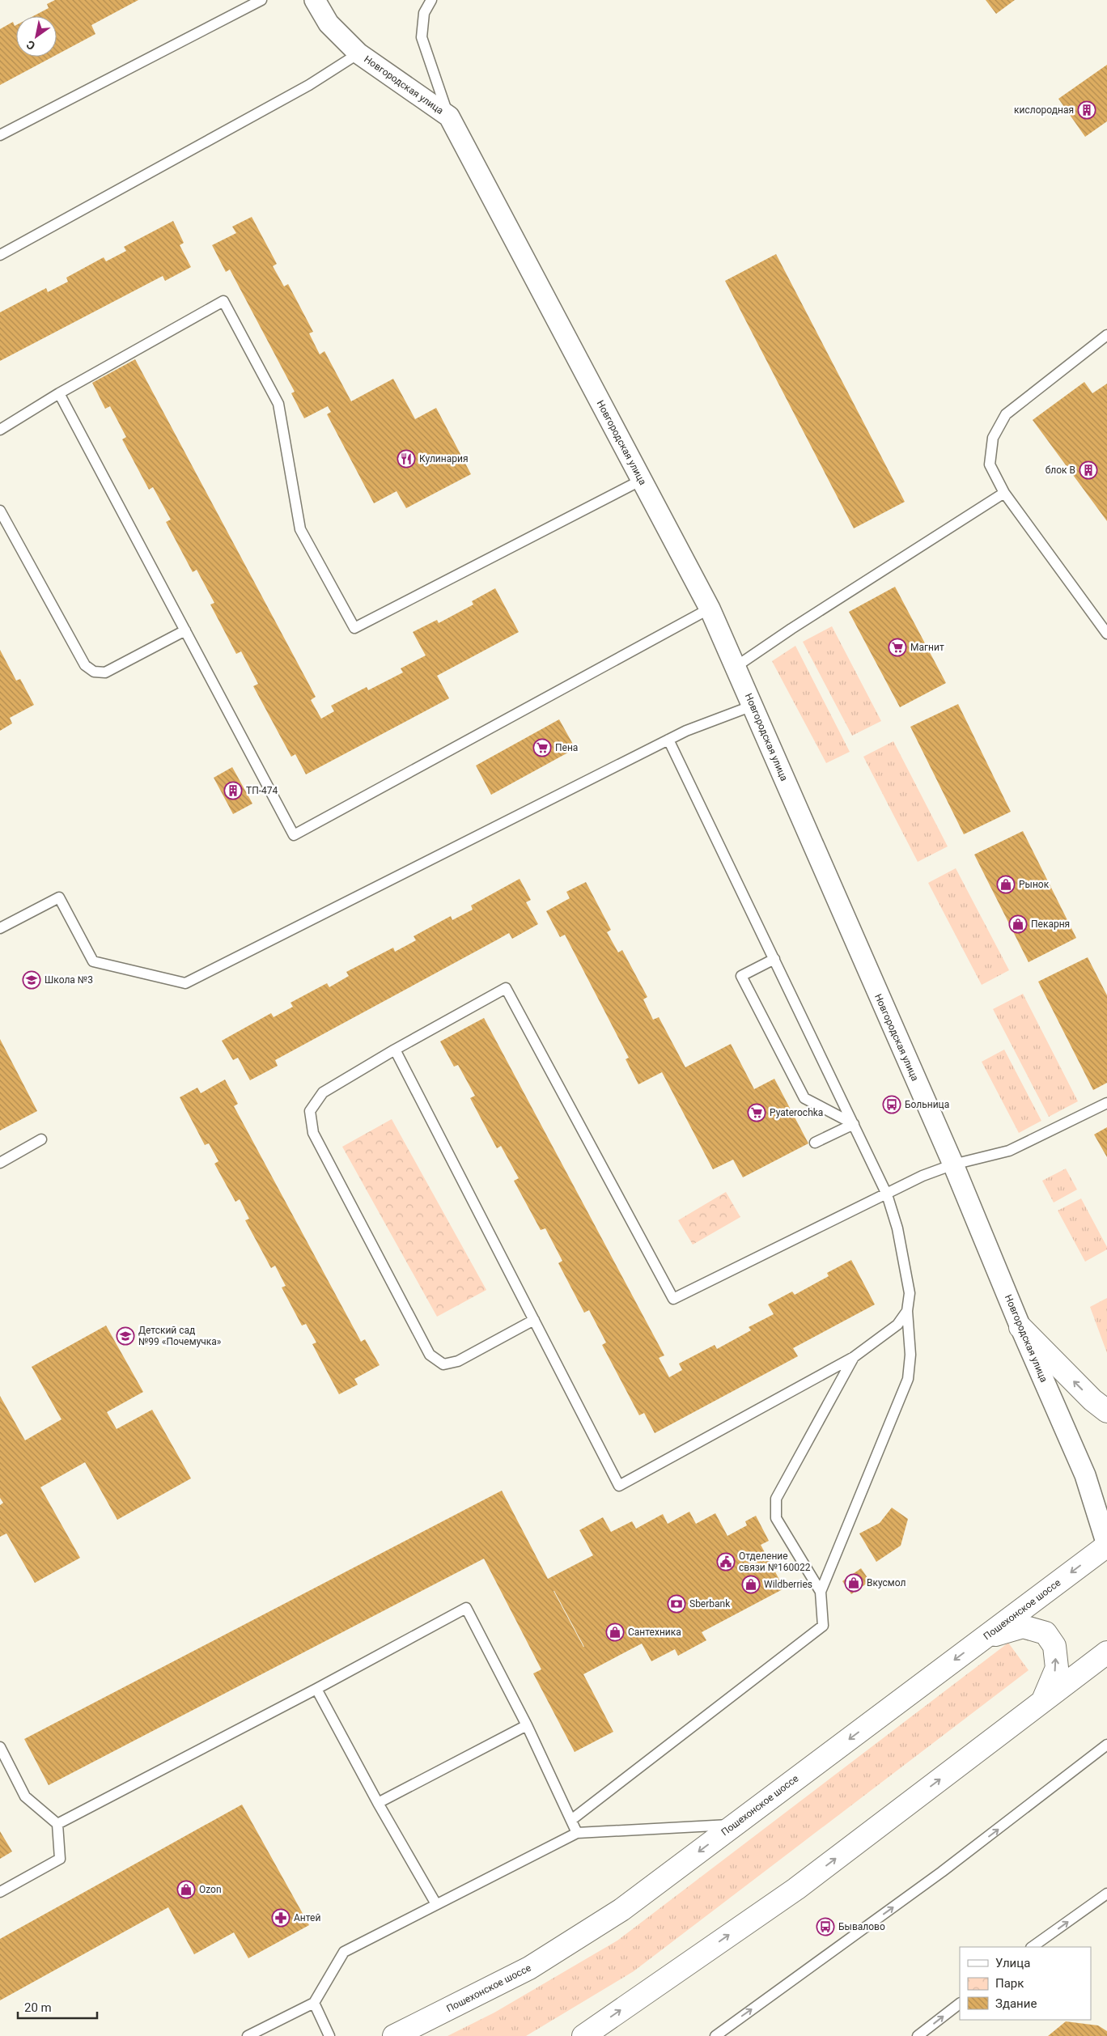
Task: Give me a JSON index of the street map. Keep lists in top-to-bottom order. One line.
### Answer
{"streets":{"main road":["Пошехонское шоссе"],"street":["Новгородская улица"]},"crossings":[["Новгородская улица","Пошехонское шоссе"]],"places":{"building":["кислородная","блок В","ТП-474"],"restaurant":["Кулинария"],"supermarket":["Магнит","Пена","Pyaterochka"],"shop":["Рынок","Пекарня","Вкусмол","Wildberries","Сантехника","Ozon"],"school or university":["Школа №3","Детский сад №99 «Почемучка»"],"bus stop":["Больница","Бывалово"],"public building":["Отделение связи №160022"],"bank":["Sberbank"],"pharmacy":["Антей"]},"legend":["Улица","Парк","Здание"],"scale_bar":"20 m","north":"bottom left"}
